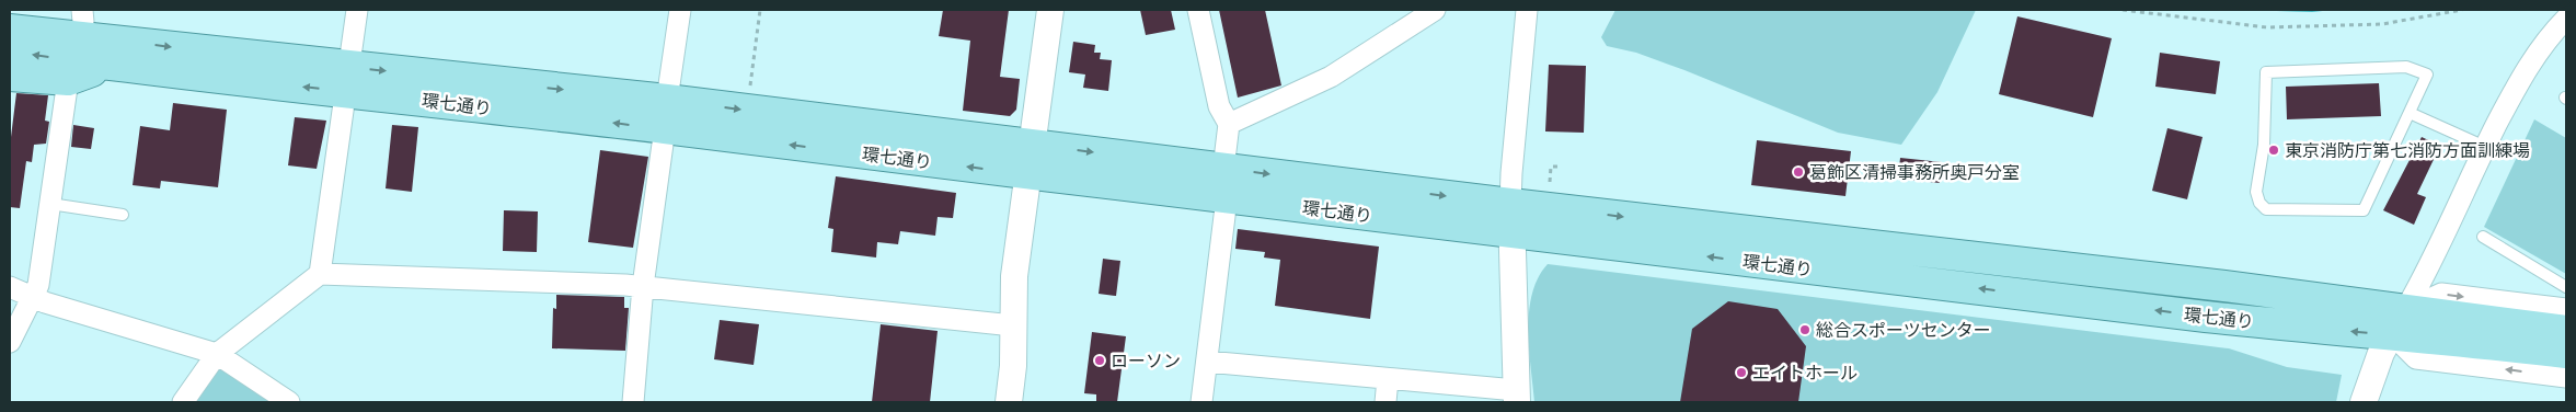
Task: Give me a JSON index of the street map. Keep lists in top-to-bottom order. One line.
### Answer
{"streets":{"main road":["環七通り"]},"places":["東京消防庁第七消防方面訓練場","葛飾区清掃事務所奥戸分室","総合スポーツセンター","ローソン","エイトホール"]}
